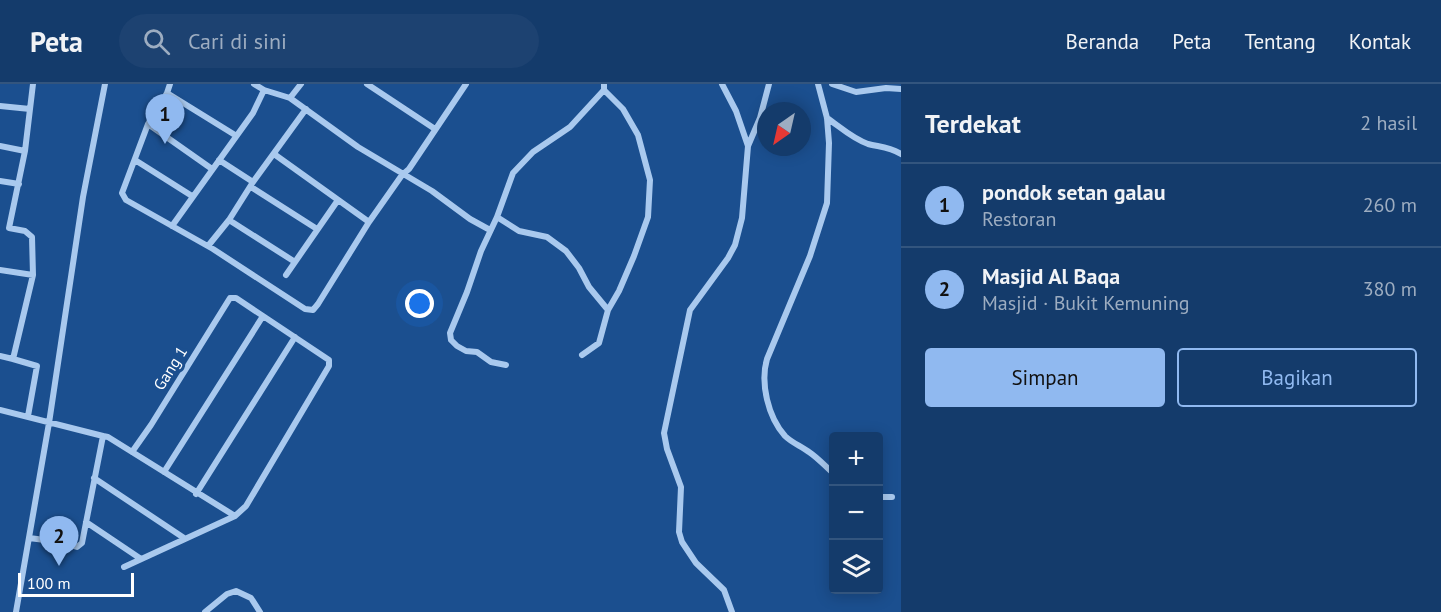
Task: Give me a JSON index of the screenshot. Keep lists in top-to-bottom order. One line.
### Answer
{"streets":{"street":["Gang 1"]},"scale_bar":"100 m","north":"bottom left","page":{"header":"Peta","search":"Cari di sini","nav":["Beranda","Peta","Tentang","Kontak"],"heading":["Terdekat","2 hasil"],"pins":["1","2"],"list":[{"mark":"1","name":"pondok setan galau","note":"Restoran","value":"260 m"},{"mark":"2","name":"Masjid Al Baqa","note":"Masjid · Bukit Kemuning","value":"380 m"}],"buttons":["Simpan","Bagikan"],"map_buttons":["+","−"],"scale":"100 m"}}
